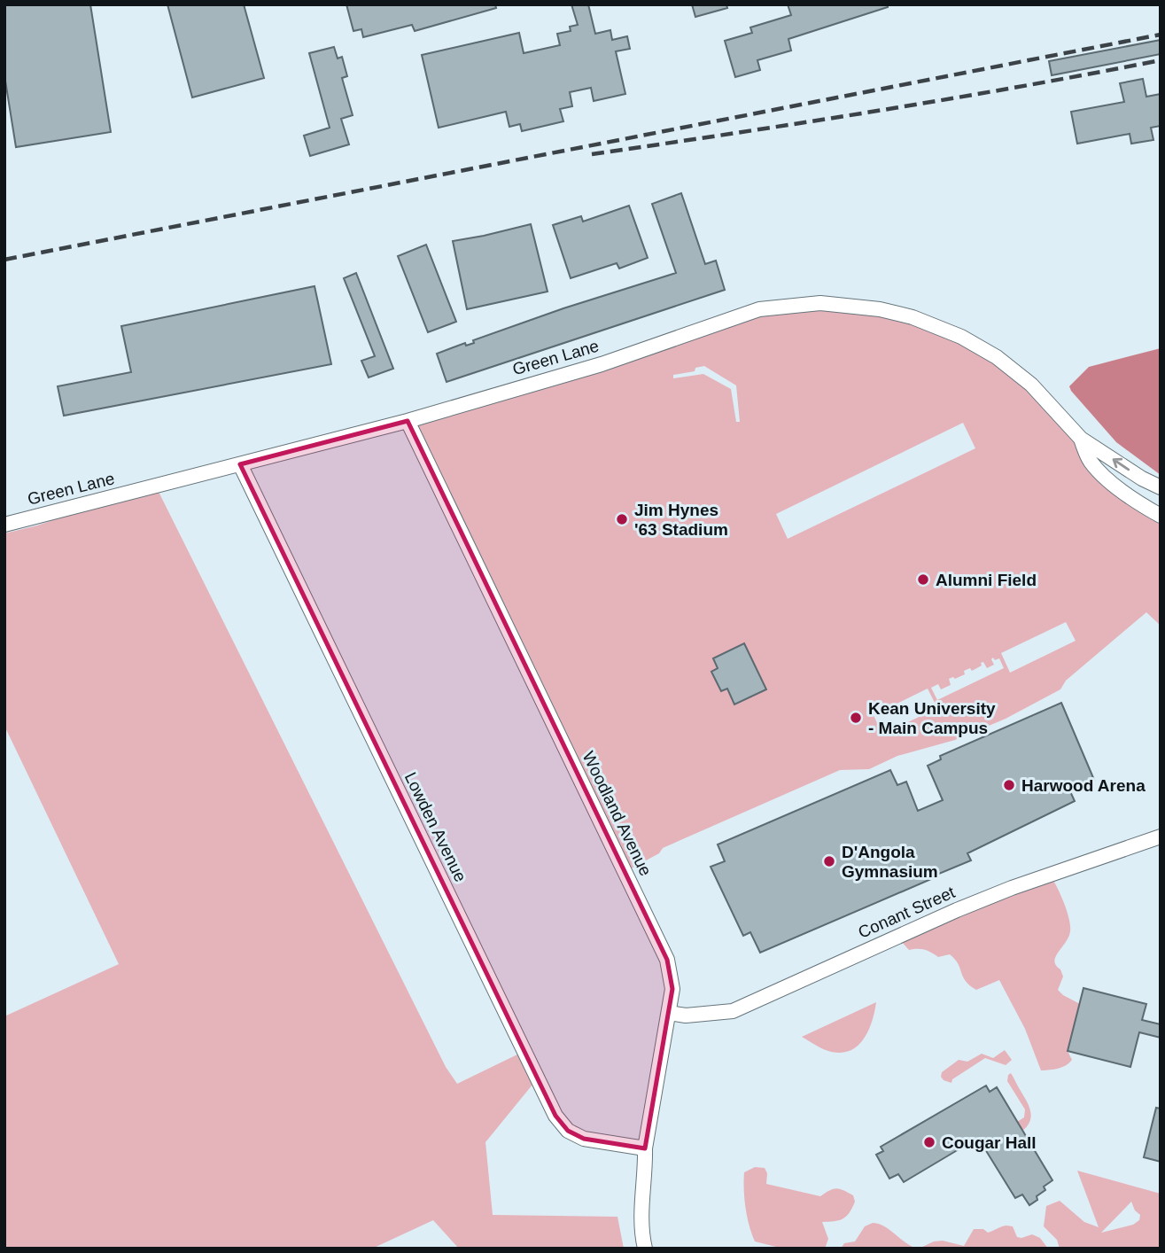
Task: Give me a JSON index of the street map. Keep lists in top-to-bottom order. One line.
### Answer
{"streets":{"street":["Green Lane","Woodland Avenue","Lowden Avenue","Conant Street"]},"crossings":[["Green Lane","Woodland Avenue"],["Green Lane","Lowden Avenue"],["Woodland Avenue","Lowden Avenue"],["Woodland Avenue","Conant Street"]],"places":["Jim Hynes '63 Stadium","Alumni Field","Kean University - Main Campus","Harwood Arena","D'Angola Gymnasium","Cougar Hall"]}
